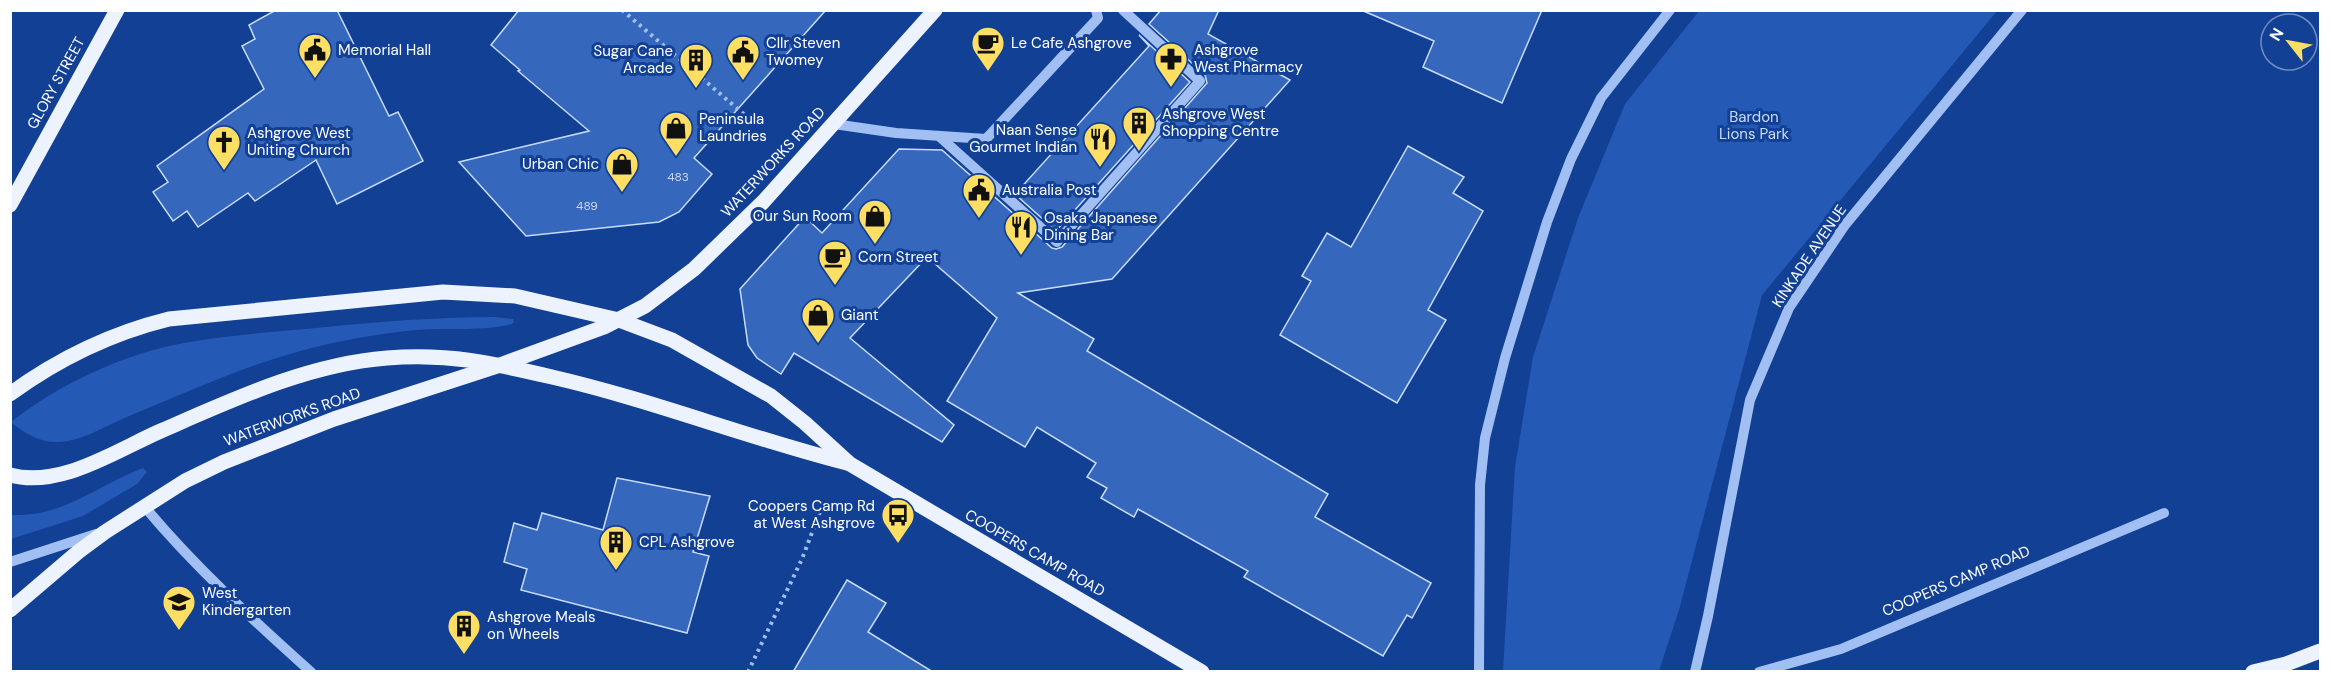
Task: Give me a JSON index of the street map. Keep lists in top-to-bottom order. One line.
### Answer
{"streets":{"main road":["GLORY STREET","WATERWORKS ROAD","COOPERS CAMP ROAD"],"street":["KINKADE AVENUE"]},"crossings":[["WATERWORKS ROAD","COOPERS CAMP ROAD"]],"parks":["Bardon Lions Park"],"places":{"cafe":["Le Cafe Ashgrove","Corn Street"],"public building":["Memorial Hall","Cllr Steven Twomey","Australia Post"],"pharmacy":["Ashgrove West Pharmacy"],"building":["Sugar Cane Arcade","Ashgrove West Shopping Centre","CPL Ashgrove","Ashgrove Meals on Wheels"],"shop":["Peninsula Laundries","Urban Chic","Our Sun Room","Giant"],"restaurant":["Naan Sense Gourmet Indian","Osaka Japanese Dining Bar"],"church":["Ashgrove West Uniting Church"],"bus stop":["Coopers Camp Rd at West Ashgrove"],"school or university":["West Kindergarten"]},"house_numbers":["483","489"],"north":"top left"}
